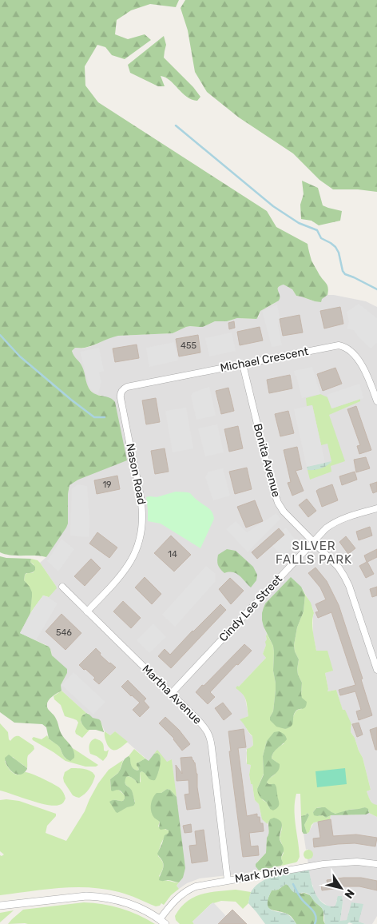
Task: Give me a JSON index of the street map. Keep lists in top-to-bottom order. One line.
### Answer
{"streets":{"street":["Michael Crescent","Bonita Avenue","Nason Road","Cindy Lee Street","Martha Avenue","Mark Drive"]},"crossings":[["Michael Crescent","Bonita Avenue"],["Michael Crescent","Nason Road"],["Bonita Avenue","Cindy Lee Street"],["Nason Road","Martha Avenue"],["Cindy Lee Street","Martha Avenue"],["Martha Avenue","Mark Drive"]],"districts":["SILVER FALLS PARK"],"house_numbers":["455","19","14","546"],"north":"bottom right"}
